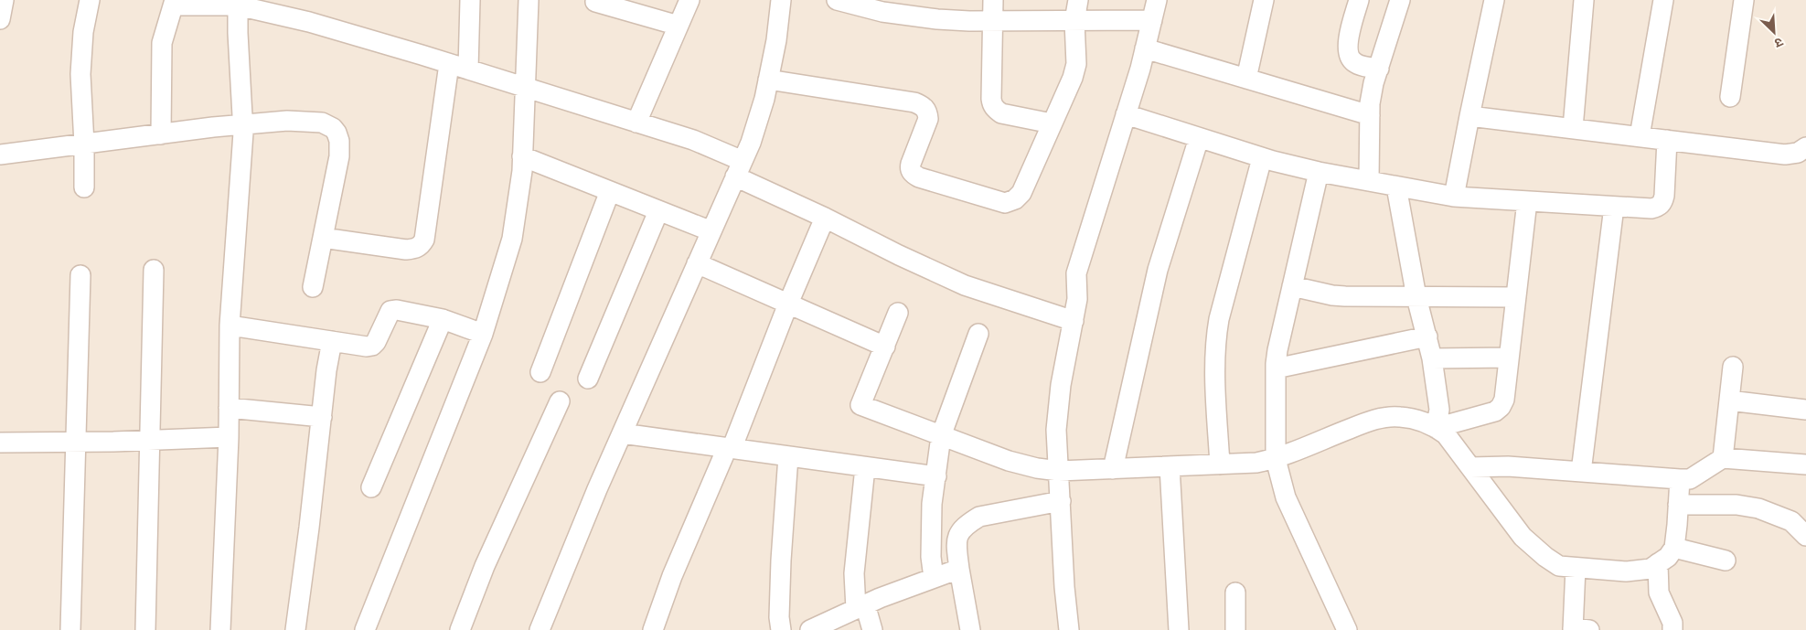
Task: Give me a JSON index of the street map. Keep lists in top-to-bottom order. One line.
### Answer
{"north":"bottom right"}
